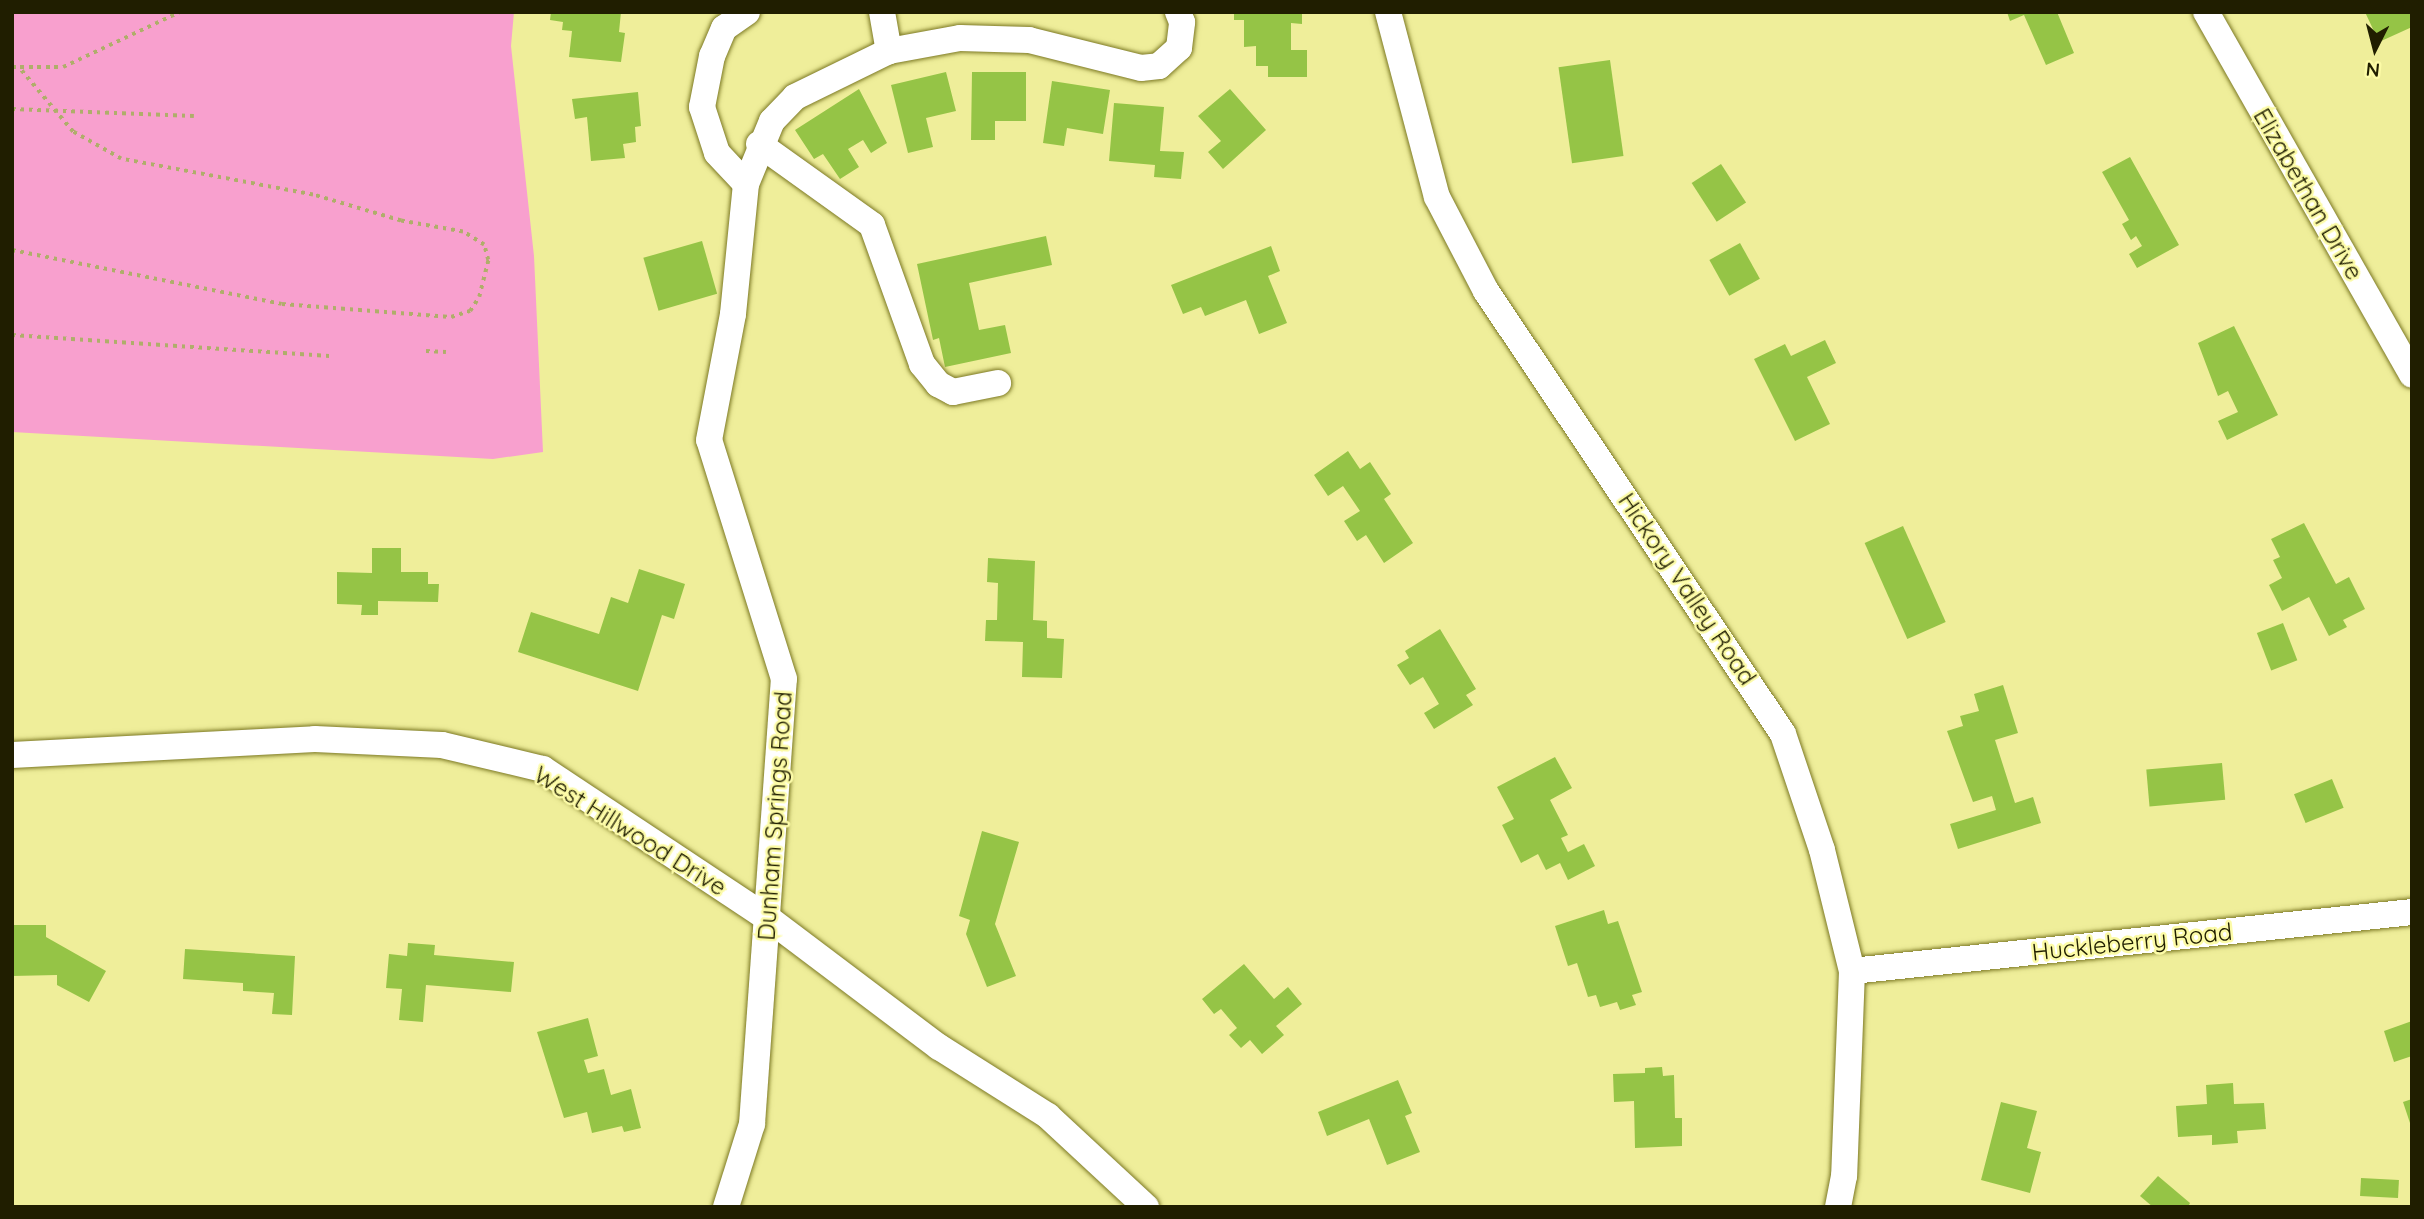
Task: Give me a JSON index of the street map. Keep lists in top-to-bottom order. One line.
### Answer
{"streets":{"street":["Elizabethan Drive","Hickory Valley Road","Dunham Springs Road","West Hillwood Drive","Huckleberry Road"]},"crossings":[["Hickory Valley Road","Huckleberry Road"],["Dunham Springs Road","West Hillwood Drive"]],"north":"bottom"}
